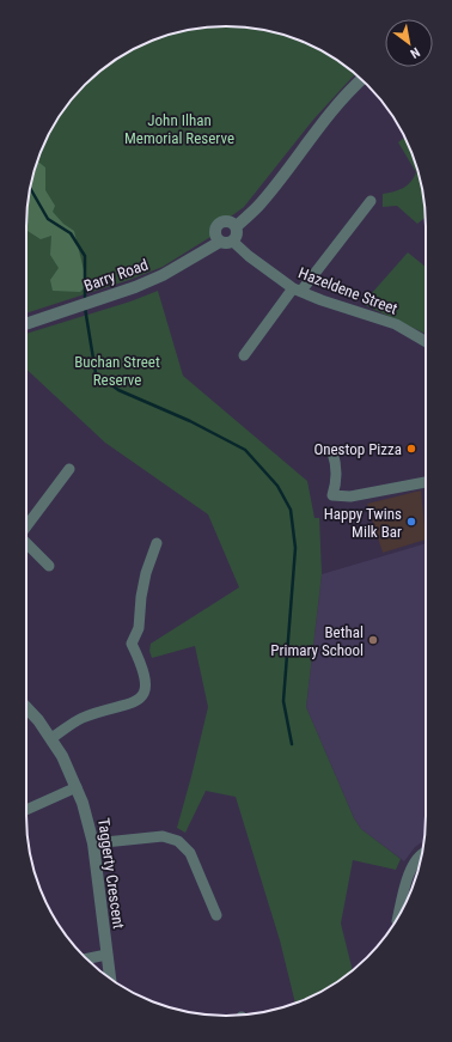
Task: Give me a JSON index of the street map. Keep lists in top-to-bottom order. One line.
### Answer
{"streets":{"street":["Barry Road","Hazeldene Street","Taggerty Crescent"]},"crossings":[["Barry Road","Hazeldene Street"]],"parks":["John Ilhan Memorial Reserve","Buchan Street Reserve"],"places":["Onestop Pizza","Happy Twins Milk Bar","Bethal Primary School"],"north":"bottom right"}
